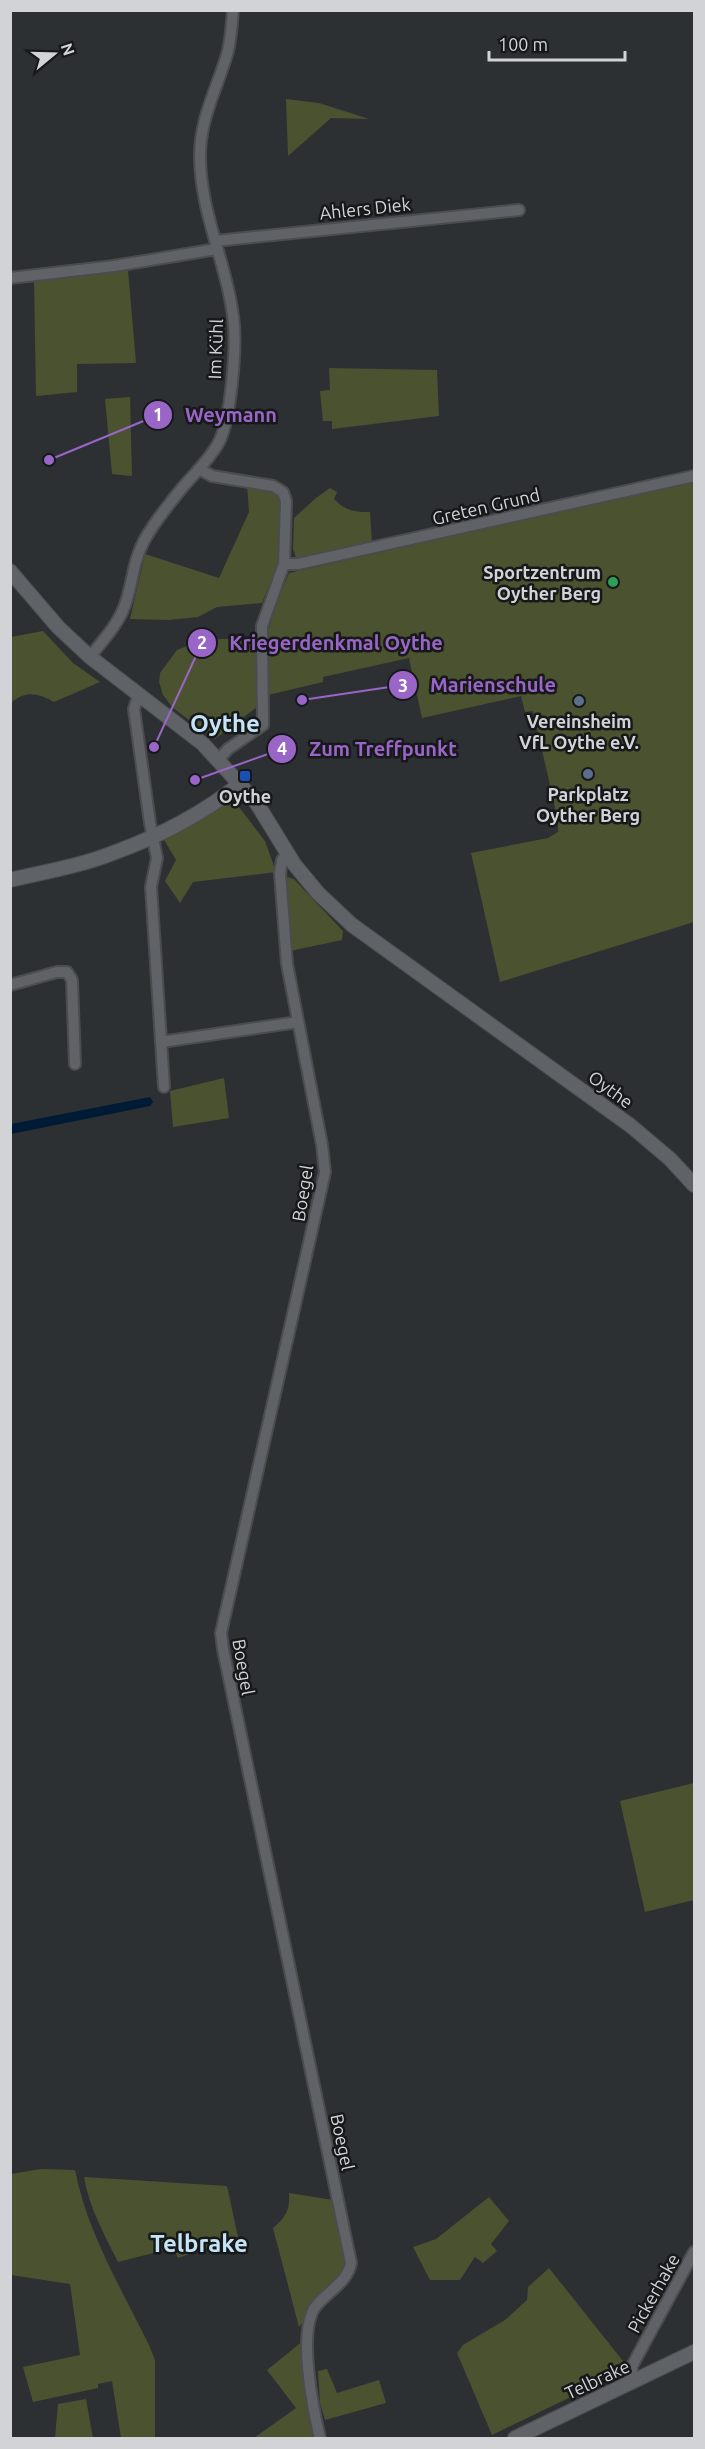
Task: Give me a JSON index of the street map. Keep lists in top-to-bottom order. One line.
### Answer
{"streets":{"main road":["Oythe","Telbrake"],"street":["Ahlers Diek","Im Kühl","Greten Grund","Boegel","Pickerhake"]},"crossings":[["Ahlers Diek","Im Kühl"],["Im Kühl","Oythe"],["Oythe","Boegel"],["Pickerhake","Telbrake"]],"districts":["Oythe","Telbrake"],"places":{"other":["Weymann","Sportzentrum Oyther Berg","Marienschule","Vereinsheim VfL Oythe e.V.","Kriegerdenkmal Oythe","Parkplatz Oyther Berg","Zum Treffpunkt"],"transit":["Oythe"]},"scale_bar":"100 m","north":"right"}
